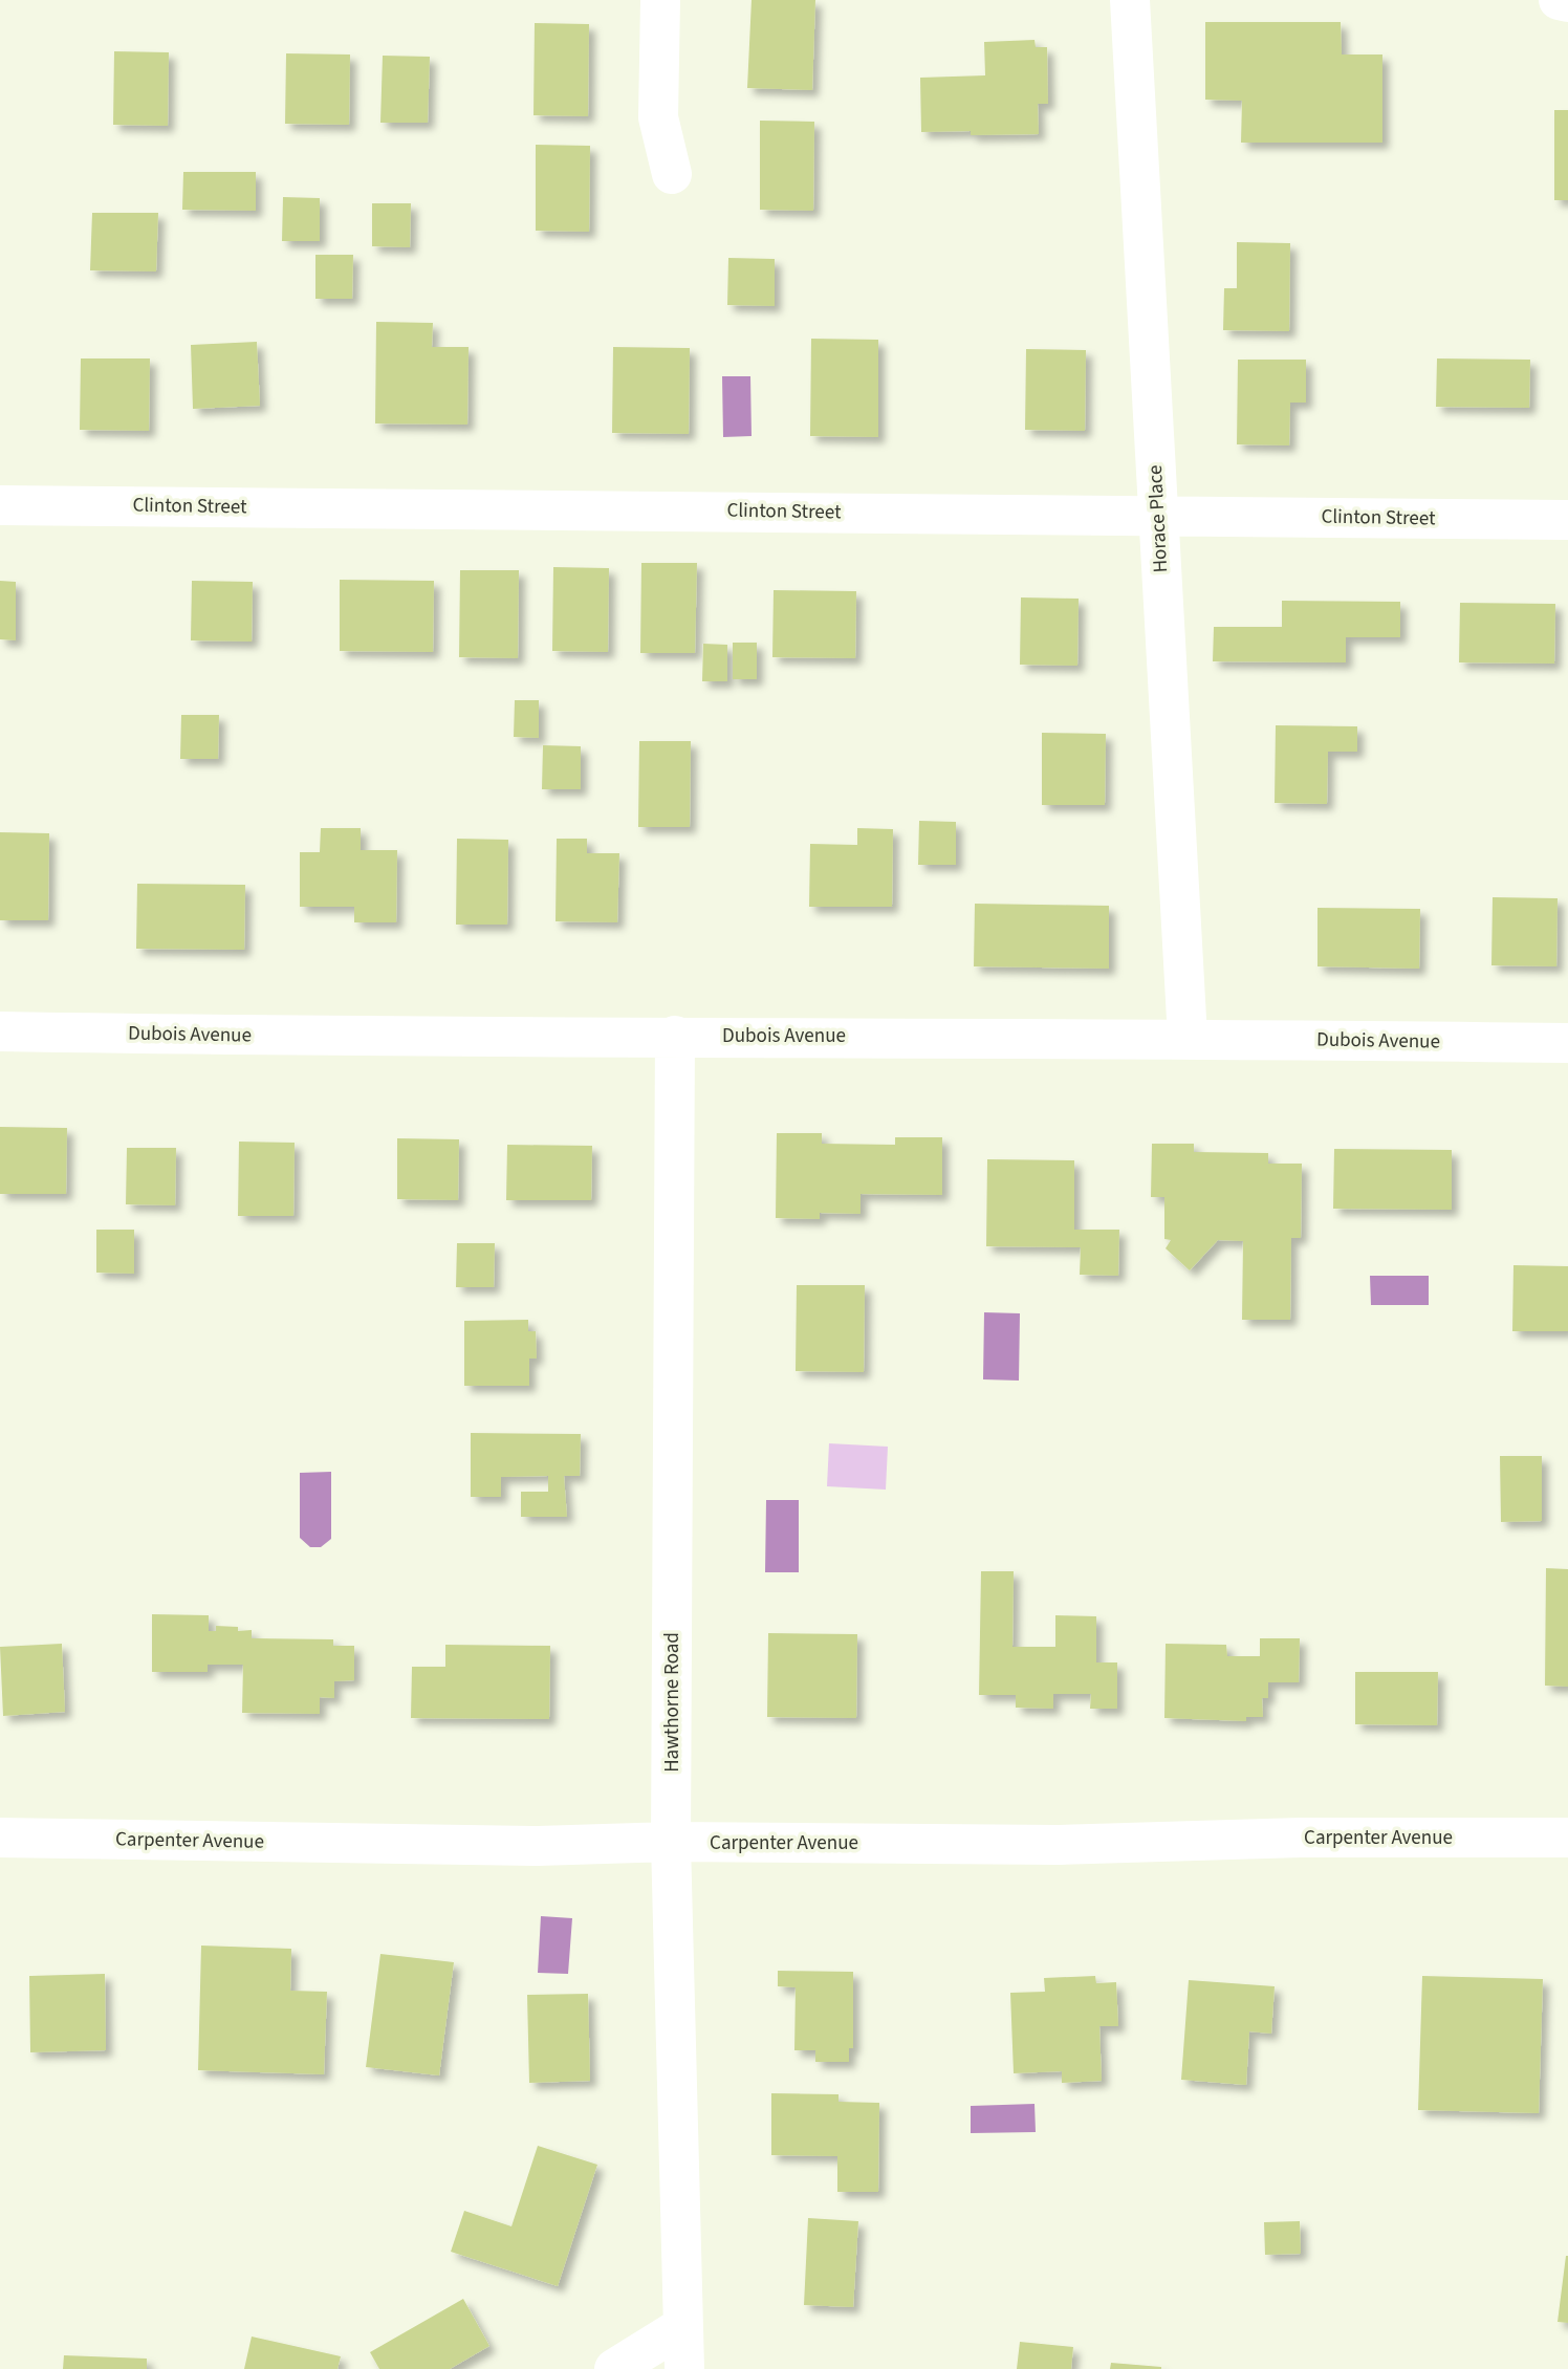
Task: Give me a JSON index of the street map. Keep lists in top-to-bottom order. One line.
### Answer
{"streets":{"street":["Clinton Street","Horace Place","Dubois Avenue","Hawthorne Road","Carpenter Avenue"]},"crossings":[["Clinton Street","Horace Place"],["Horace Place","Dubois Avenue"],["Dubois Avenue","Hawthorne Road"],["Hawthorne Road","Carpenter Avenue"]]}
